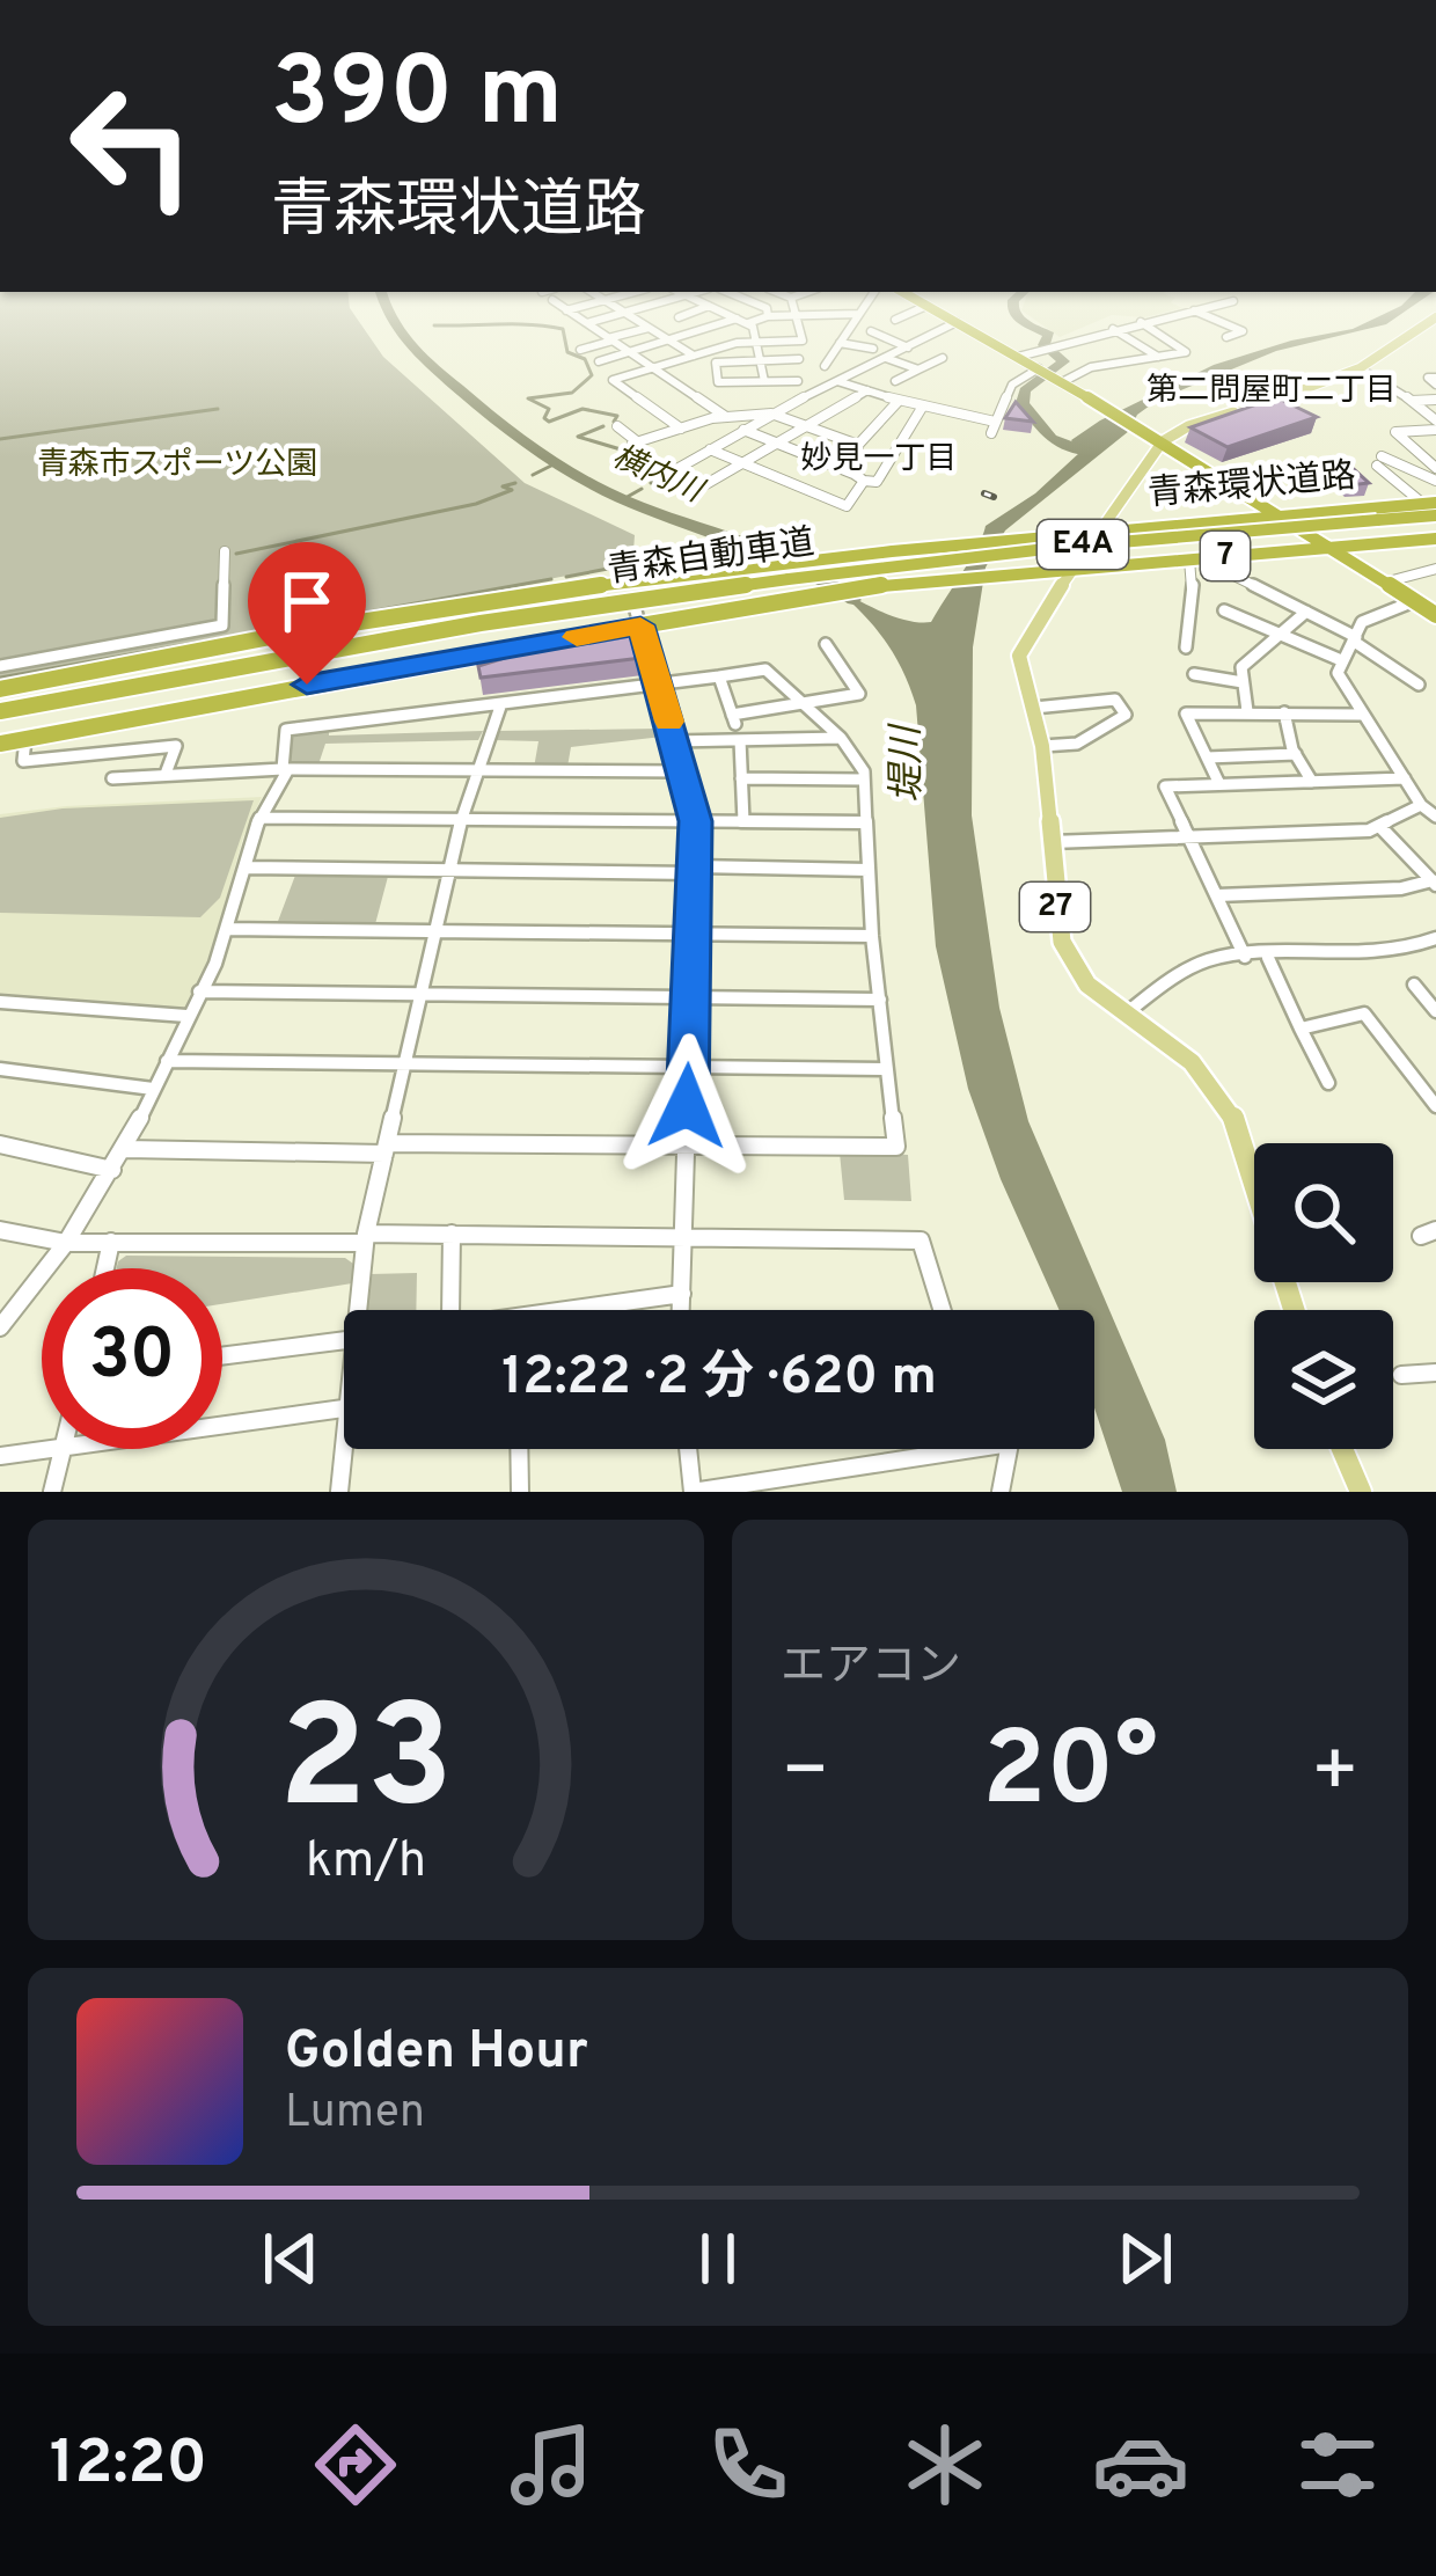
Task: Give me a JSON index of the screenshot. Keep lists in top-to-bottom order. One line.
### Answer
{"streets":{"highway":["青森環状道路","E4A","7","青森自動車道"],"main road":["27"]},"crossings":[["青森環状道路","27"]],"districts":["第二問屋町二丁目","妙見一丁目"],"water":["横内川","堤川"],"parks":["青森市スポーツ公園"],"page":{"turn":["390 m","青森環状道路"],"limit":"30","trip":"12:22 · 2 分 · 620 m","tile":"エアコン","heat":["−","20°","+"],"song":["Golden Hour","Lumen"],"tabs":"12:20","gauge":["23","km/h"]}}
